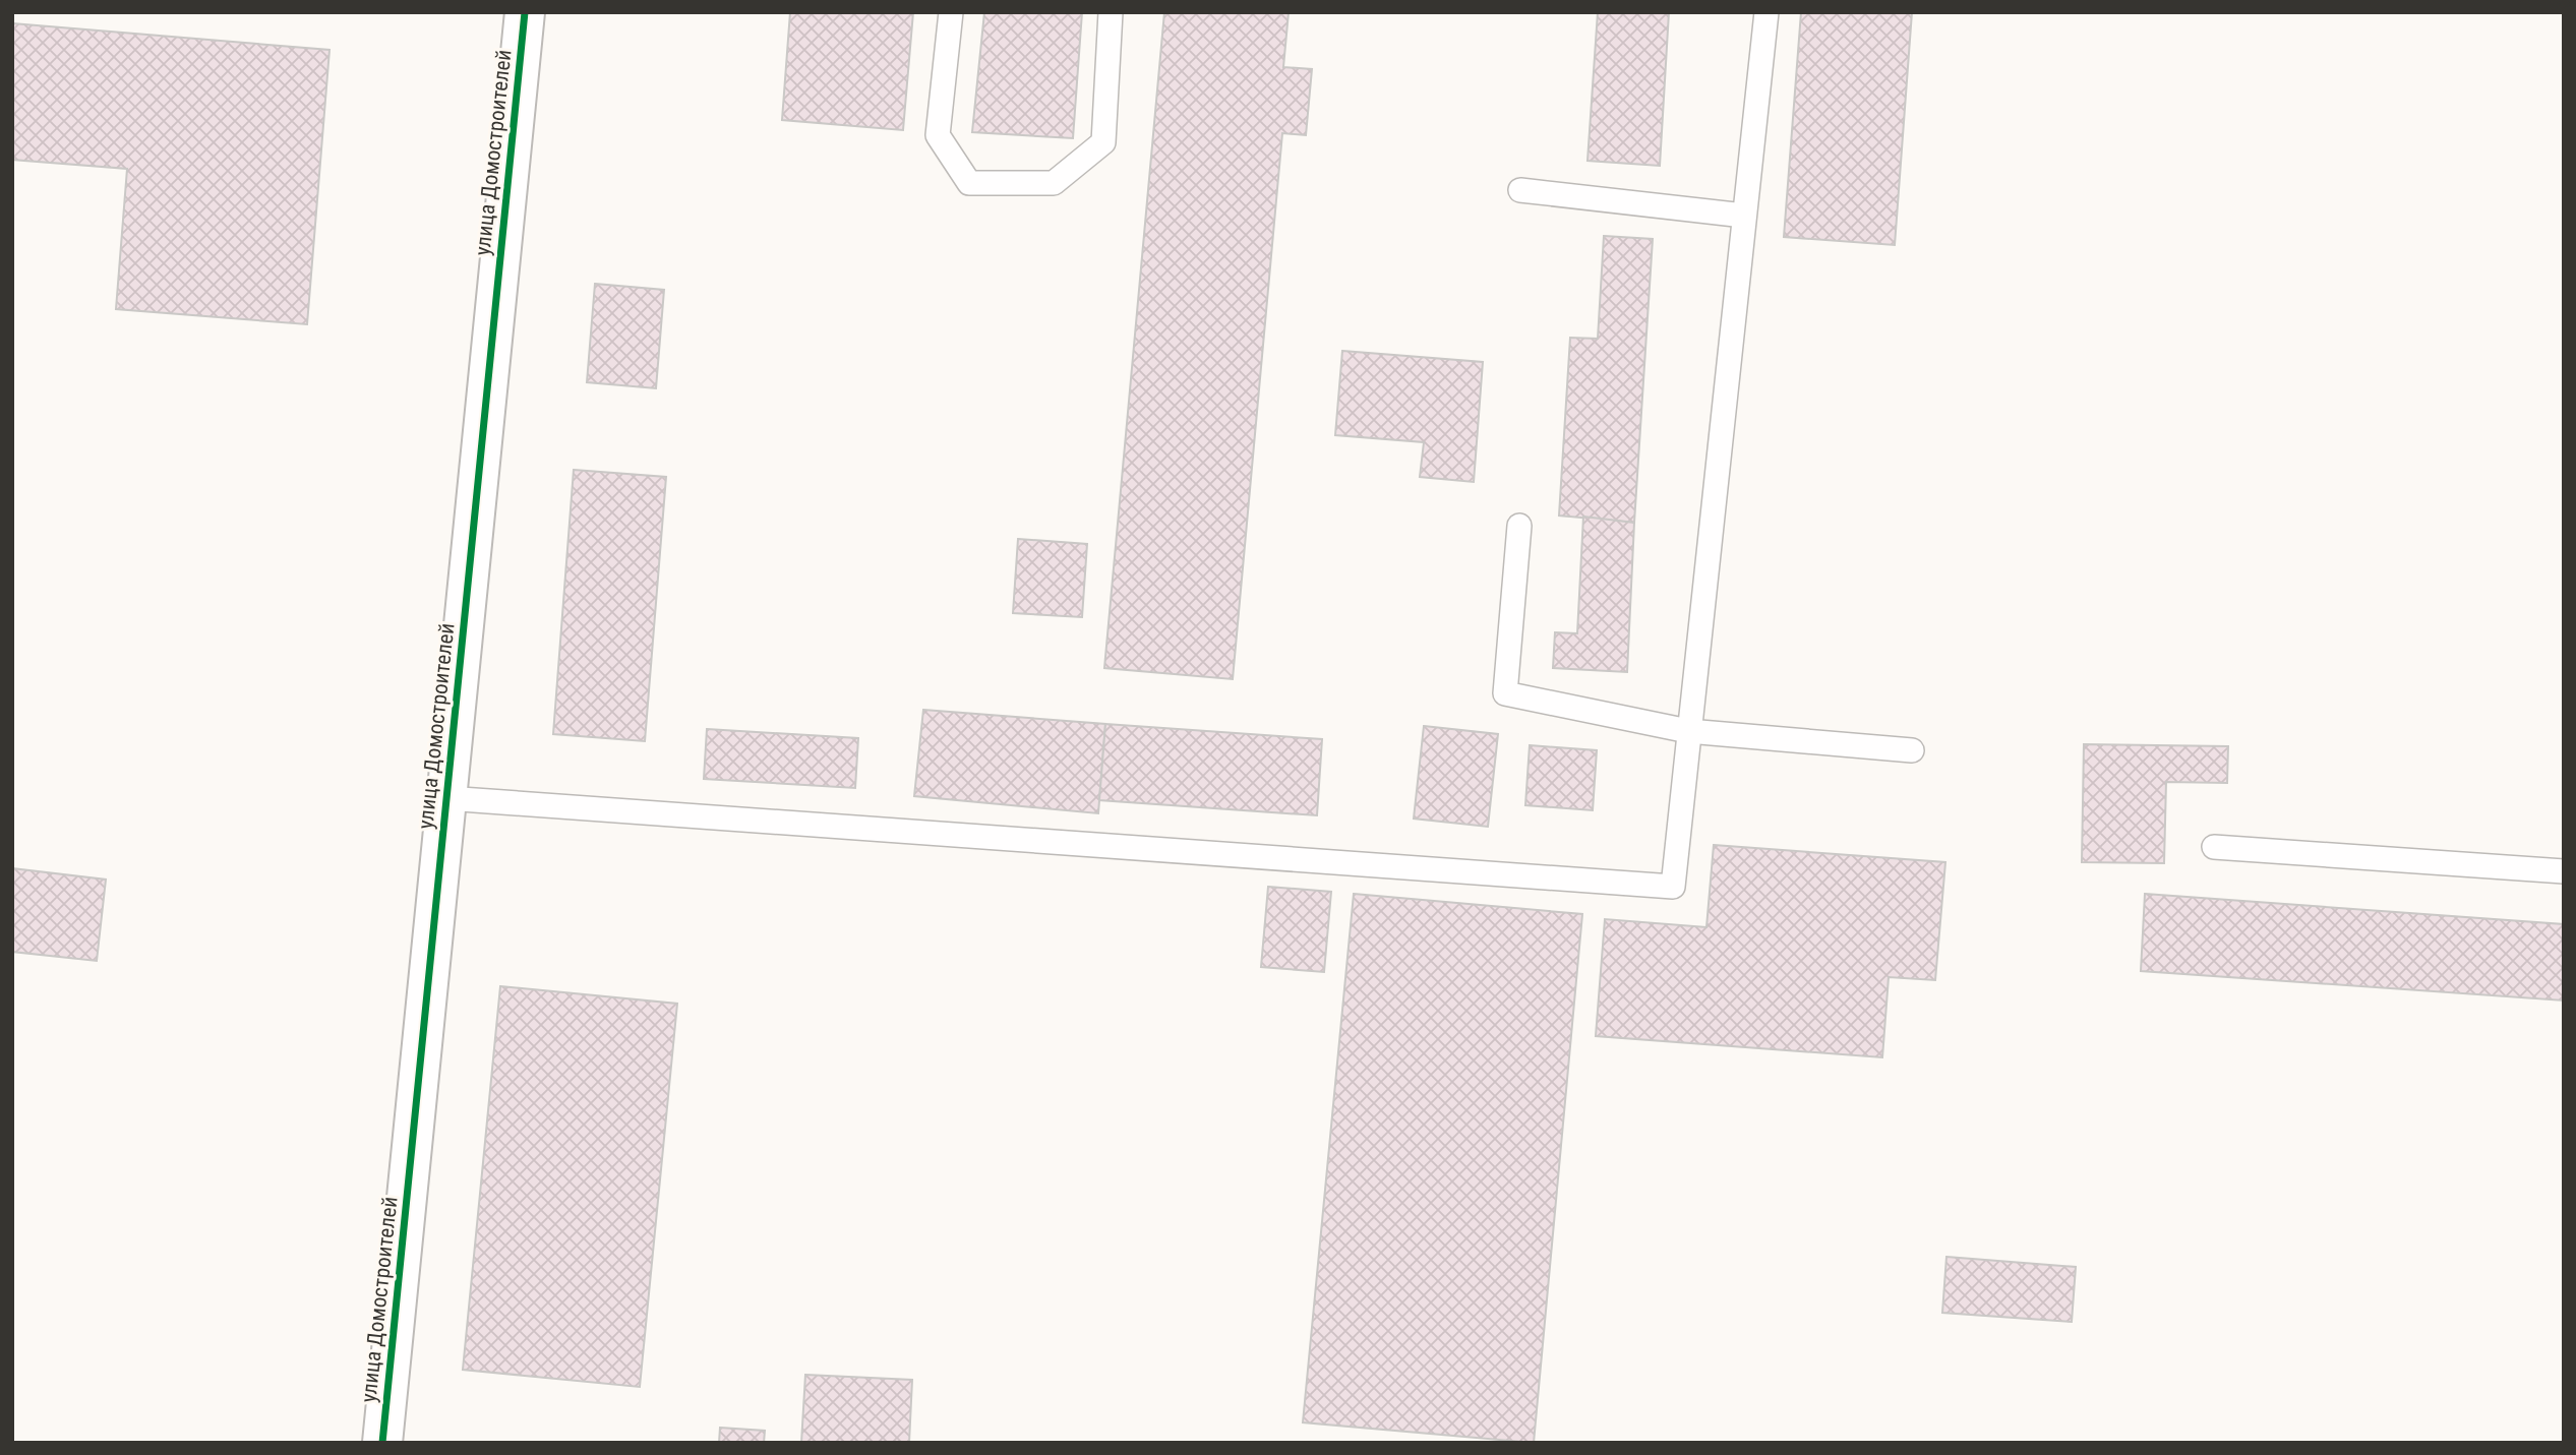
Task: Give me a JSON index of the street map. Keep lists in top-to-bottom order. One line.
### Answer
{"streets":{"street":["улица Домостроителей"]}}
